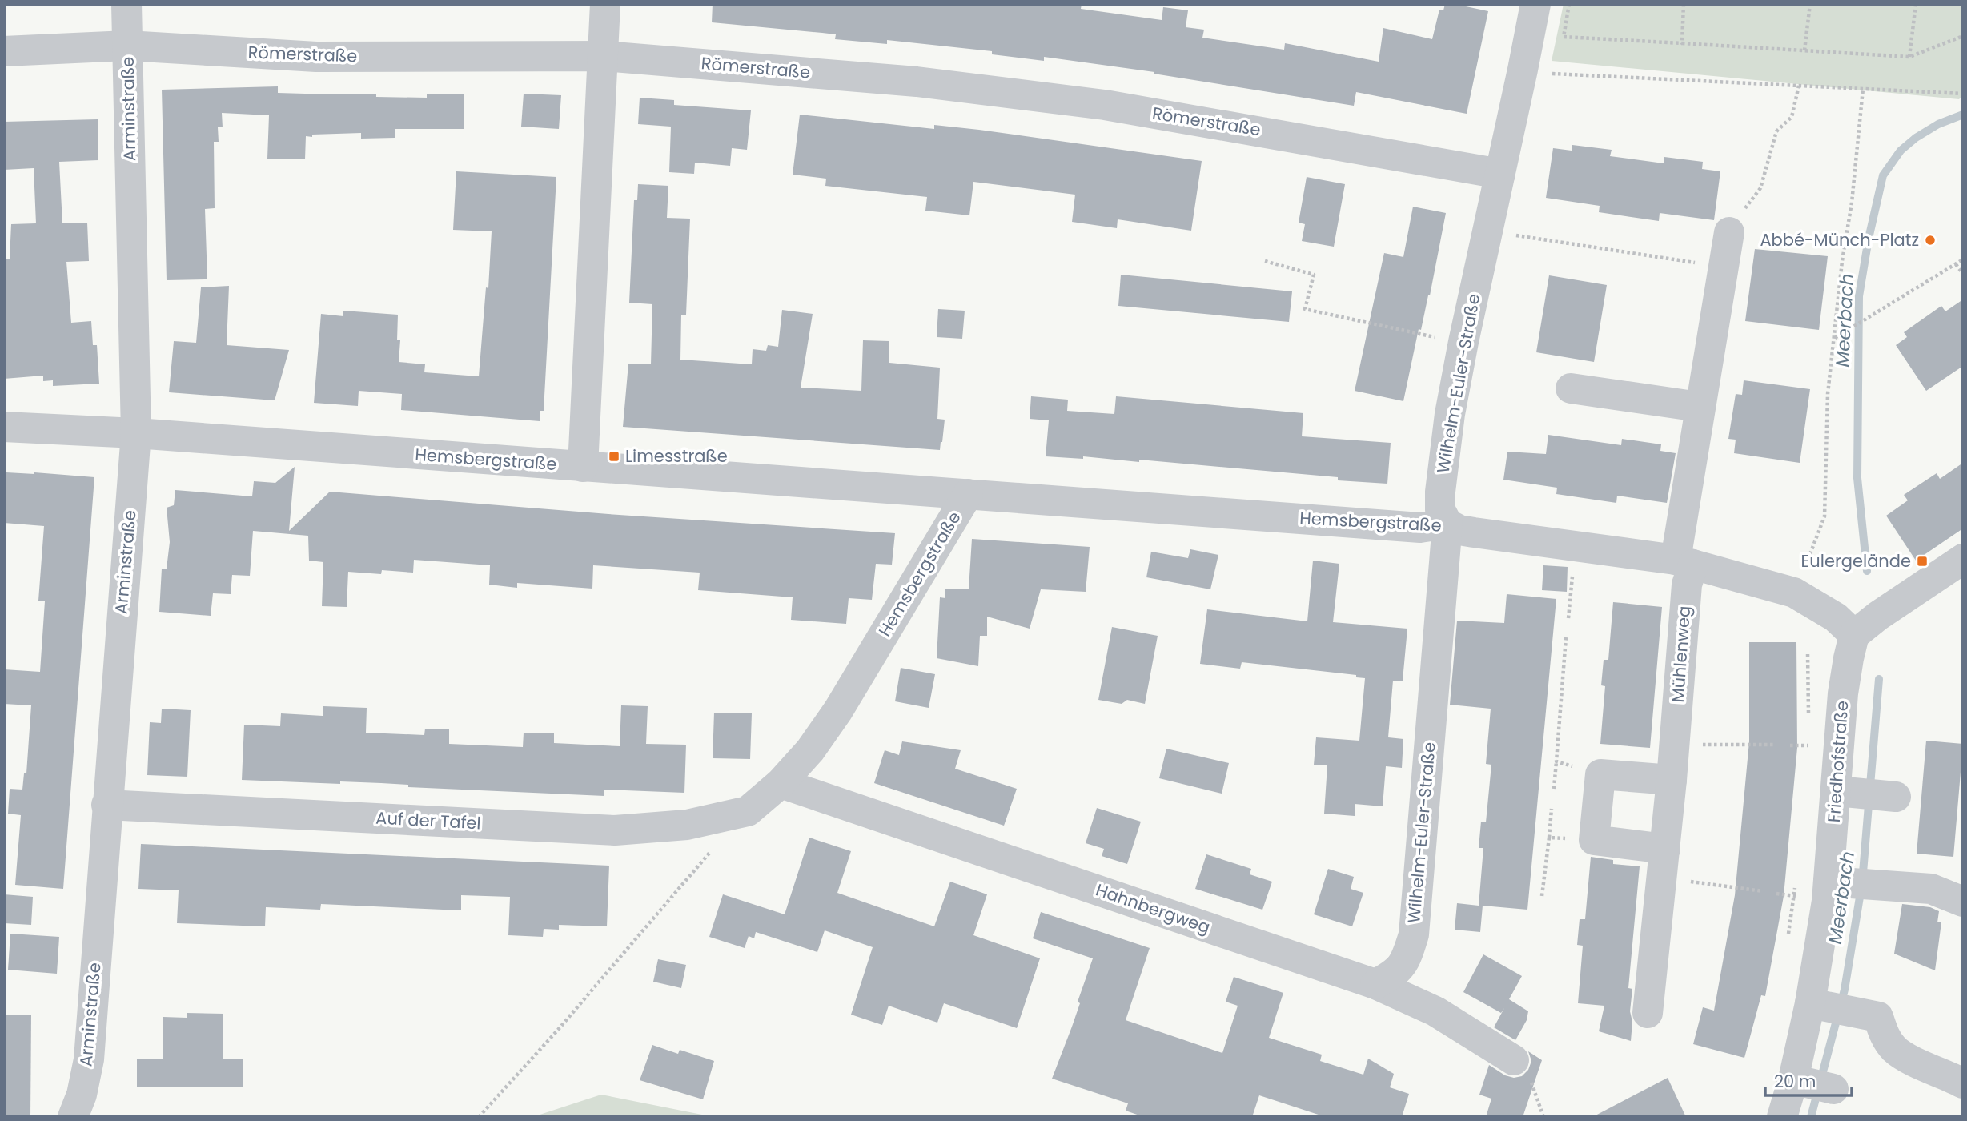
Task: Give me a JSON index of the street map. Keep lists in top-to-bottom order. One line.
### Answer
{"streets":{"street":["Römerstraße","Arminstraße","Wilhelm-Euler-Straße","Hemsbergstraße","Mühlenweg","Friedhofstraße","Auf der Tafel","Hahnbergweg"]},"crossings":[["Römerstraße","Arminstraße"],["Römerstraße","Wilhelm-Euler-Straße"],["Arminstraße","Hemsbergstraße"],["Arminstraße","Auf der Tafel"],["Wilhelm-Euler-Straße","Hemsbergstraße"],["Wilhelm-Euler-Straße","Hahnbergweg"],["Hemsbergstraße","Mühlenweg"],["Hemsbergstraße","Friedhofstraße"],["Hemsbergstraße","Auf der Tafel"],["Hemsbergstraße","Hahnbergweg"]],"water":["Meerbach"],"places":{"other":["Abbé-Münch-Platz"],"transit":["Limesstraße","Eulergelände"]},"scale_bar":"20 m"}
